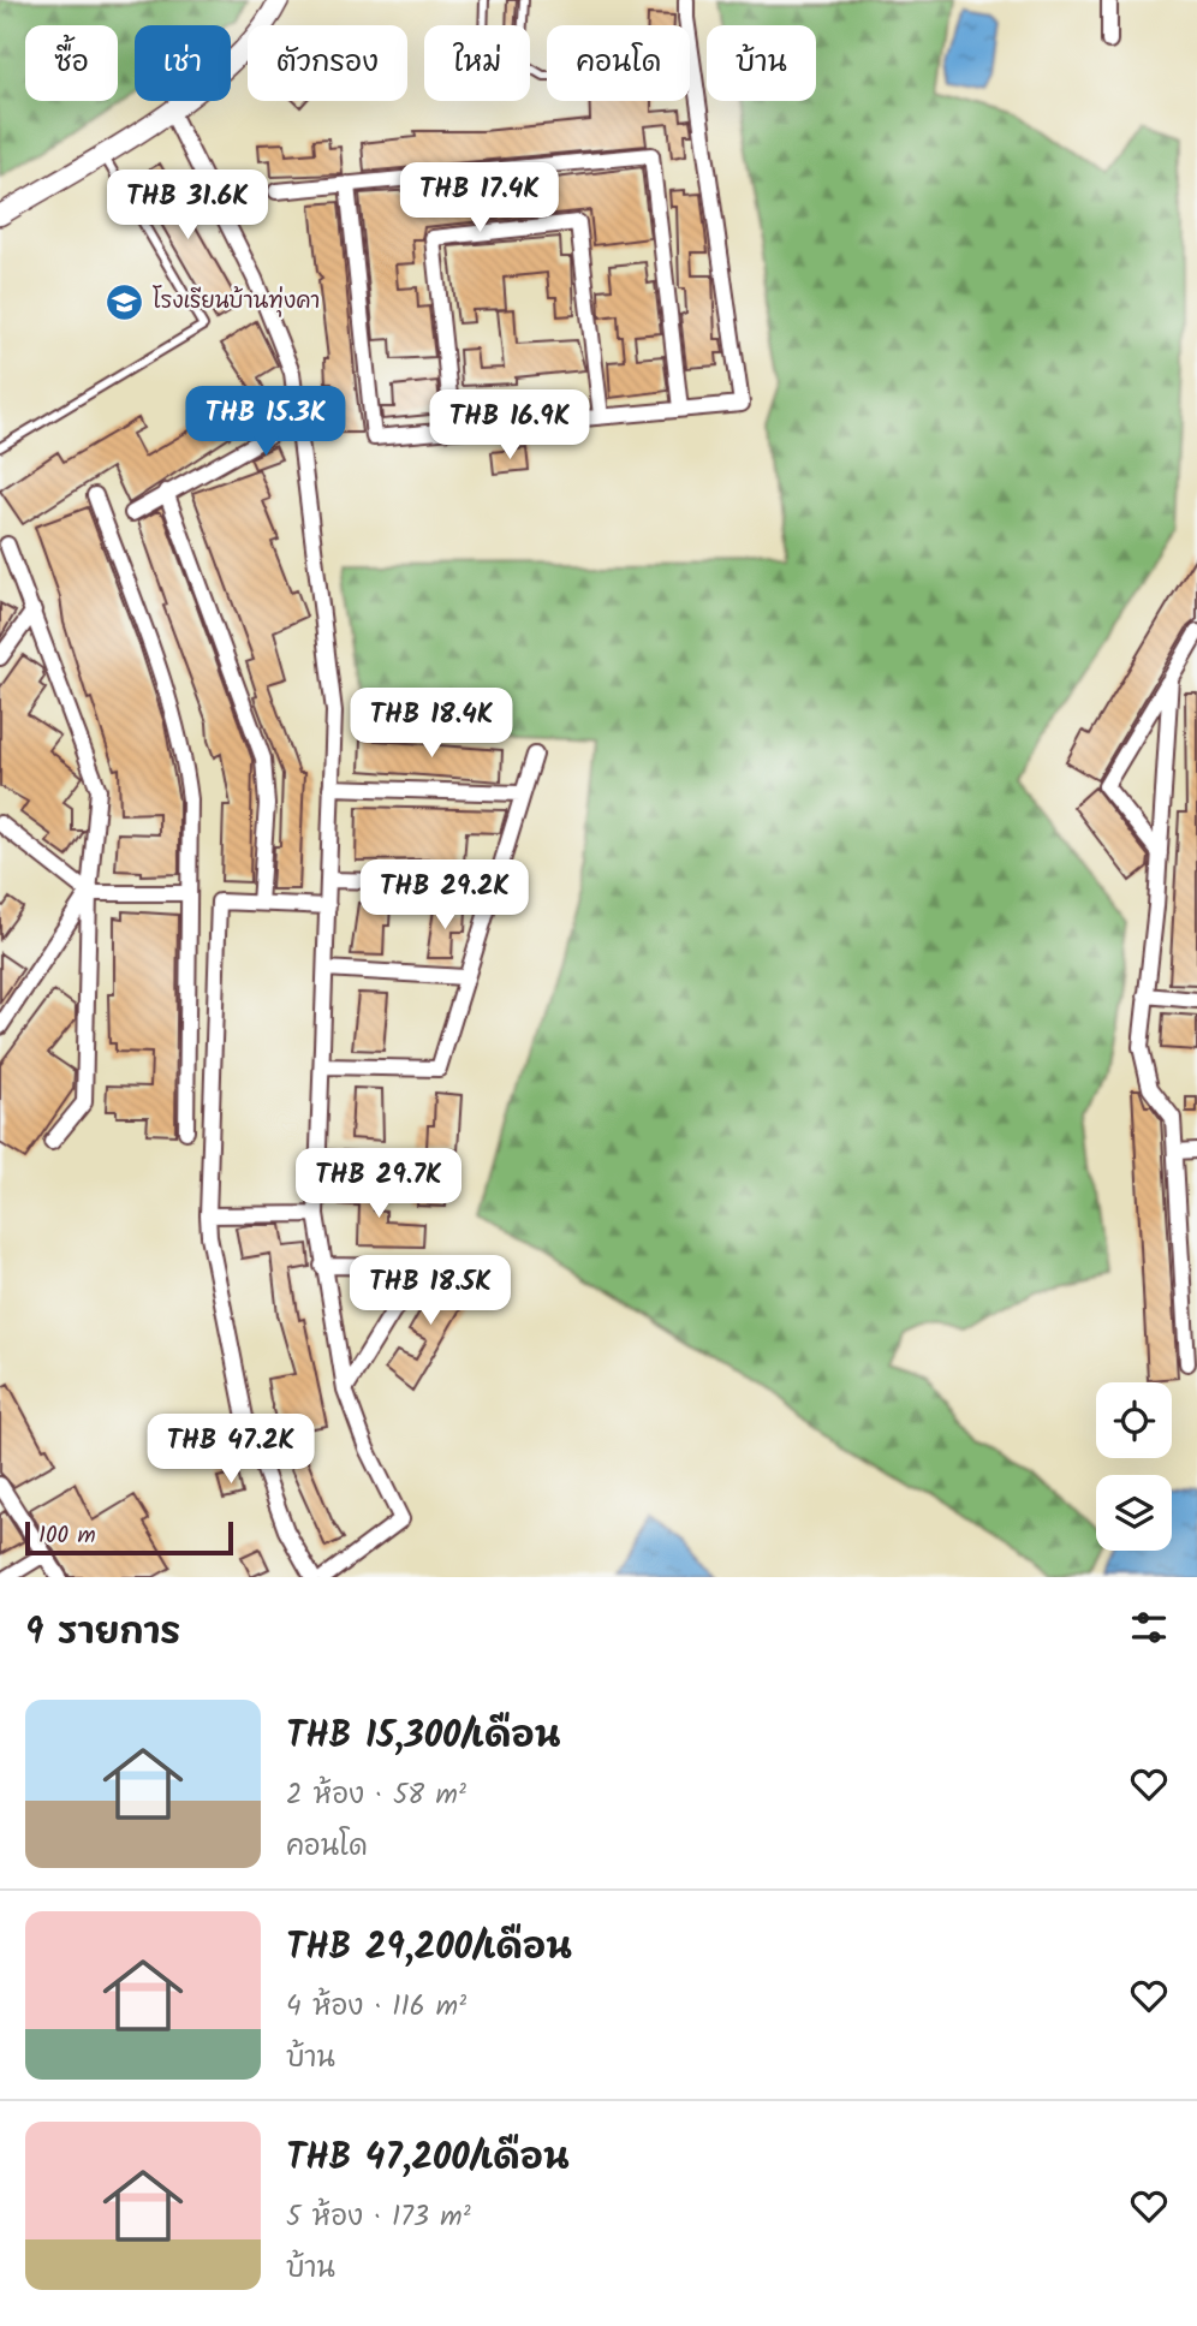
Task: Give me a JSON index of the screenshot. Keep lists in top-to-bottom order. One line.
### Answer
{"places":{"school or university":["โรงเรียนบ้านทุ่งคา"]},"scale_bar":"100 m","page":{"chip":["ซื้อ","เช่า","ตัวกรอง","ใหม่","คอนโด","บ้าน"],"price":["THB 17.4K","THB 31.6K","THB 15.3K","THB 16.9K","THB 18.4K","THB 29.2K","THB 29.7K","THB 18.5K","THB 47.2K"],"scale":"100 m","heading":"9 รายการ","list":[{"name":"THB 15,300/เดือน","note":"2 ห้อง · 58 m² · คอนโด"},{"name":"THB 29,200/เดือน","note":"4 ห้อง · 116 m² · บ้าน"},{"name":"THB 47,200/เดือน","note":"5 ห้อง · 173 m² · บ้าน"}]}}
